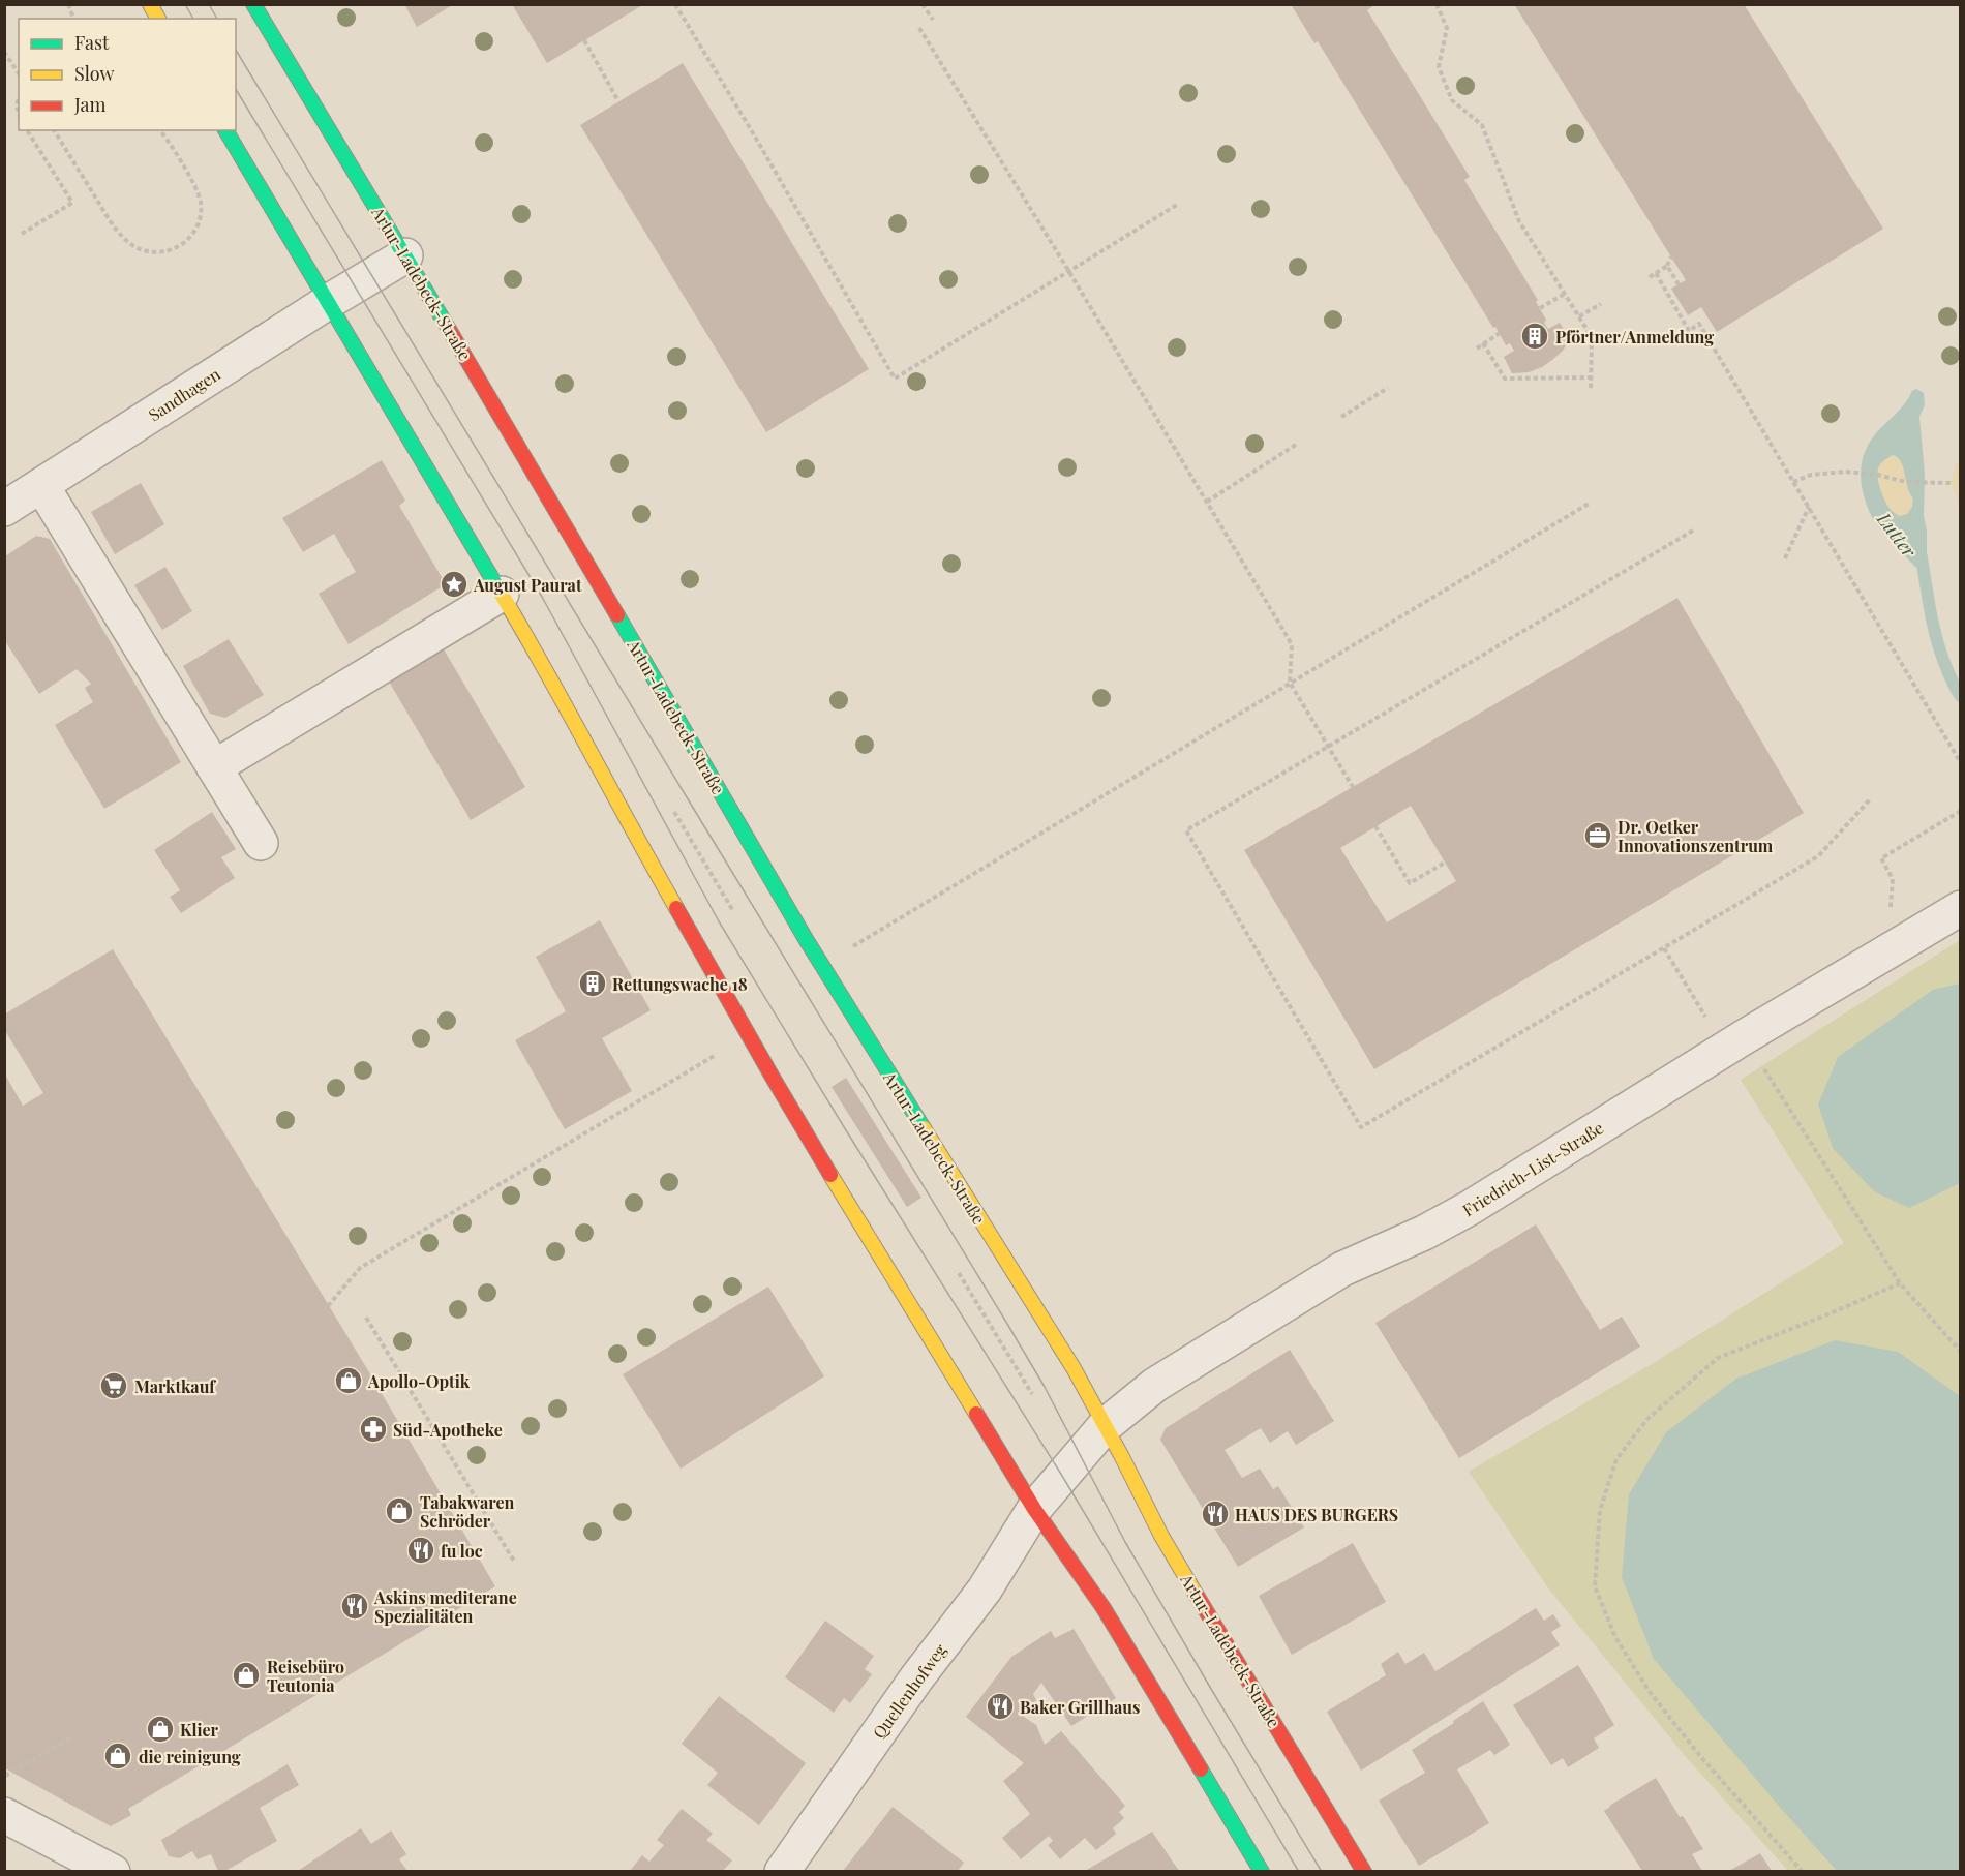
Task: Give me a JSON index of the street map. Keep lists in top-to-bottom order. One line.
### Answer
{"streets":{"street":["Artur-Ladebeck-Straße","Sandhagen","Friedrich-List-Straße","Quellenhofweg"]},"crossings":[["Artur-Ladebeck-Straße","Sandhagen"],["Artur-Ladebeck-Straße","Friedrich-List-Straße"]],"water":["Lutter"],"places":{"building":["Pförtner/Anmeldung","Rettungswache 18"],"place":["August Paurat"],"office":["Dr. Oetker Innovationszentrum"],"shop":["Apollo-Optik","Tabakwaren Schröder","Reisebüro Teutonia","Klier","die reinigung"],"supermarket":["Marktkauf"],"pharmacy":["Süd-Apotheke"],"restaurant":["HAUS DES BURGERS","fu loc","Askins mediterane Spezialitäten","Baker Grillhaus"]},"legend":["Fast","Slow","Jam"]}
